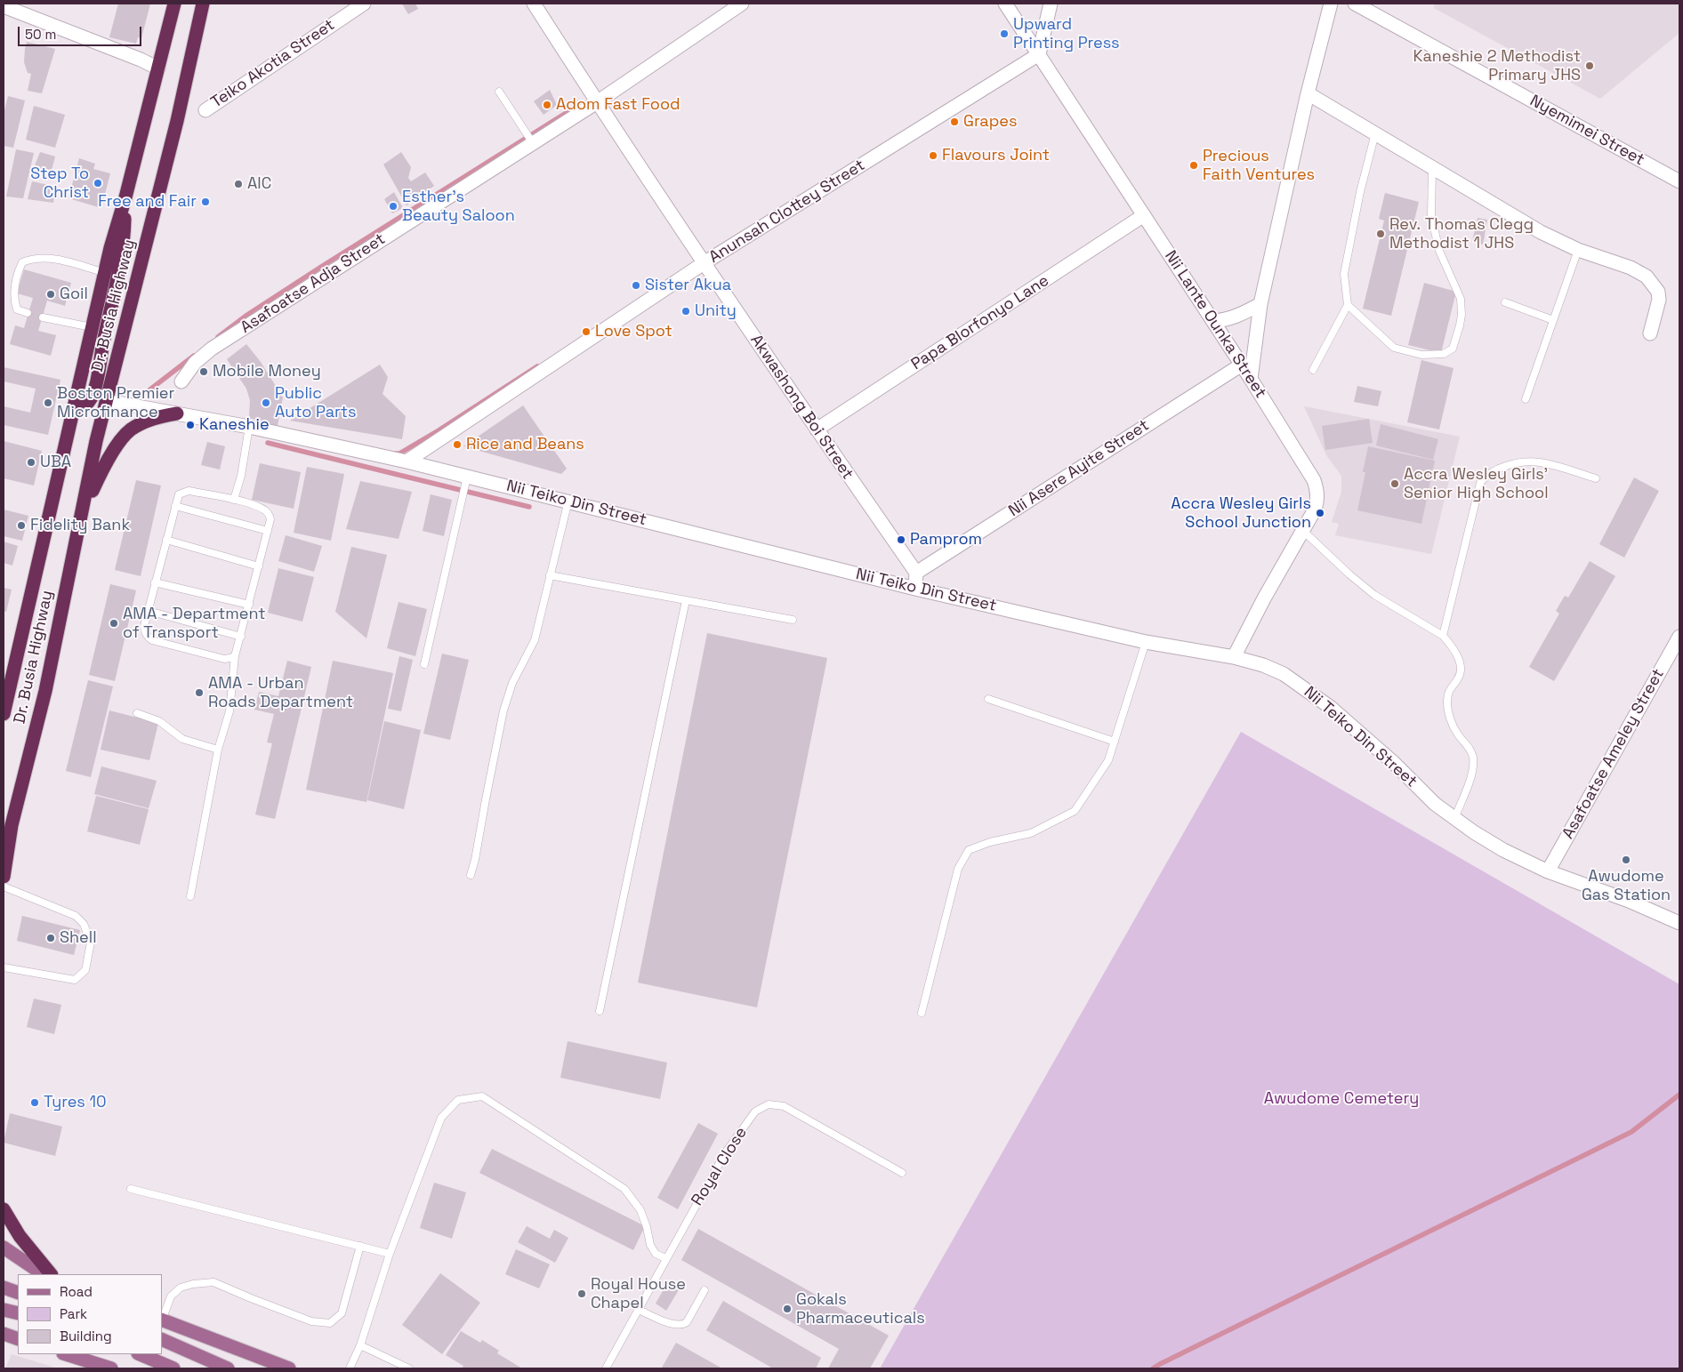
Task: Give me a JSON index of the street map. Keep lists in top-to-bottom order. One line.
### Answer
{"streets":{"highway":["Dr. Busia Highway"],"street":["Teiko Akotia Street","Nyemimei Street","Anunsah Clottey Street","Asafoatse Adja Street","Papa Blorfonyo Lane","Nii Lante Ounka Street","Akwashong Boi Street","Nii Asere Ayite Street","Nii Teiko Din Street","Asafoatse Ameley Street"],"lane":["Royal Close"]},"crossings":[["Anunsah Clottey Street","Nii Lante Ounka Street"],["Anunsah Clottey Street","Akwashong Boi Street"],["Anunsah Clottey Street","Nii Teiko Din Street"],["Asafoatse Adja Street","Akwashong Boi Street"],["Dr. Busia Highway","Nii Teiko Din Street"],["Papa Blorfonyo Lane","Nii Lante Ounka Street"],["Papa Blorfonyo Lane","Akwashong Boi Street"],["Nii Lante Ounka Street","Nii Asere Ayite Street"],["Nii Lante Ounka Street","Nii Teiko Din Street"],["Akwashong Boi Street","Nii Asere Ayite Street"],["Nii Teiko Din Street","Asafoatse Ameley Street"]],"parks":["Awudome Cemetery"],"places":["Upward Printing Press","Kaneshie 2 Methodist Primary JHS","Adom Fast Food","Grapes","Flavours Joint","Precious Faith Ventures","Step To Christ","AIC","Free and Fair","Esther's Beauty Saloon","Rev. Thomas Clegg Methodist 1 JHS","Sister Akua","Goil","Unity","Love Spot","Mobile Money","Boston Premier Microfinance","Public Auto Parts","Kaneshie","Rice and Beans","UBA","Accra Wesley Girls' Senior High School","Accra Wesley Girls School Junction","Fidelity Bank","Pamprom","AMA - Department of Transport","AMA - Urban Roads Department","Awudome Gas Station","Shell","Tyres 10","Royal House Chapel","Gokals Pharmaceuticals"],"legend":["Road","Park","Building"],"scale_bar":"50 m"}
